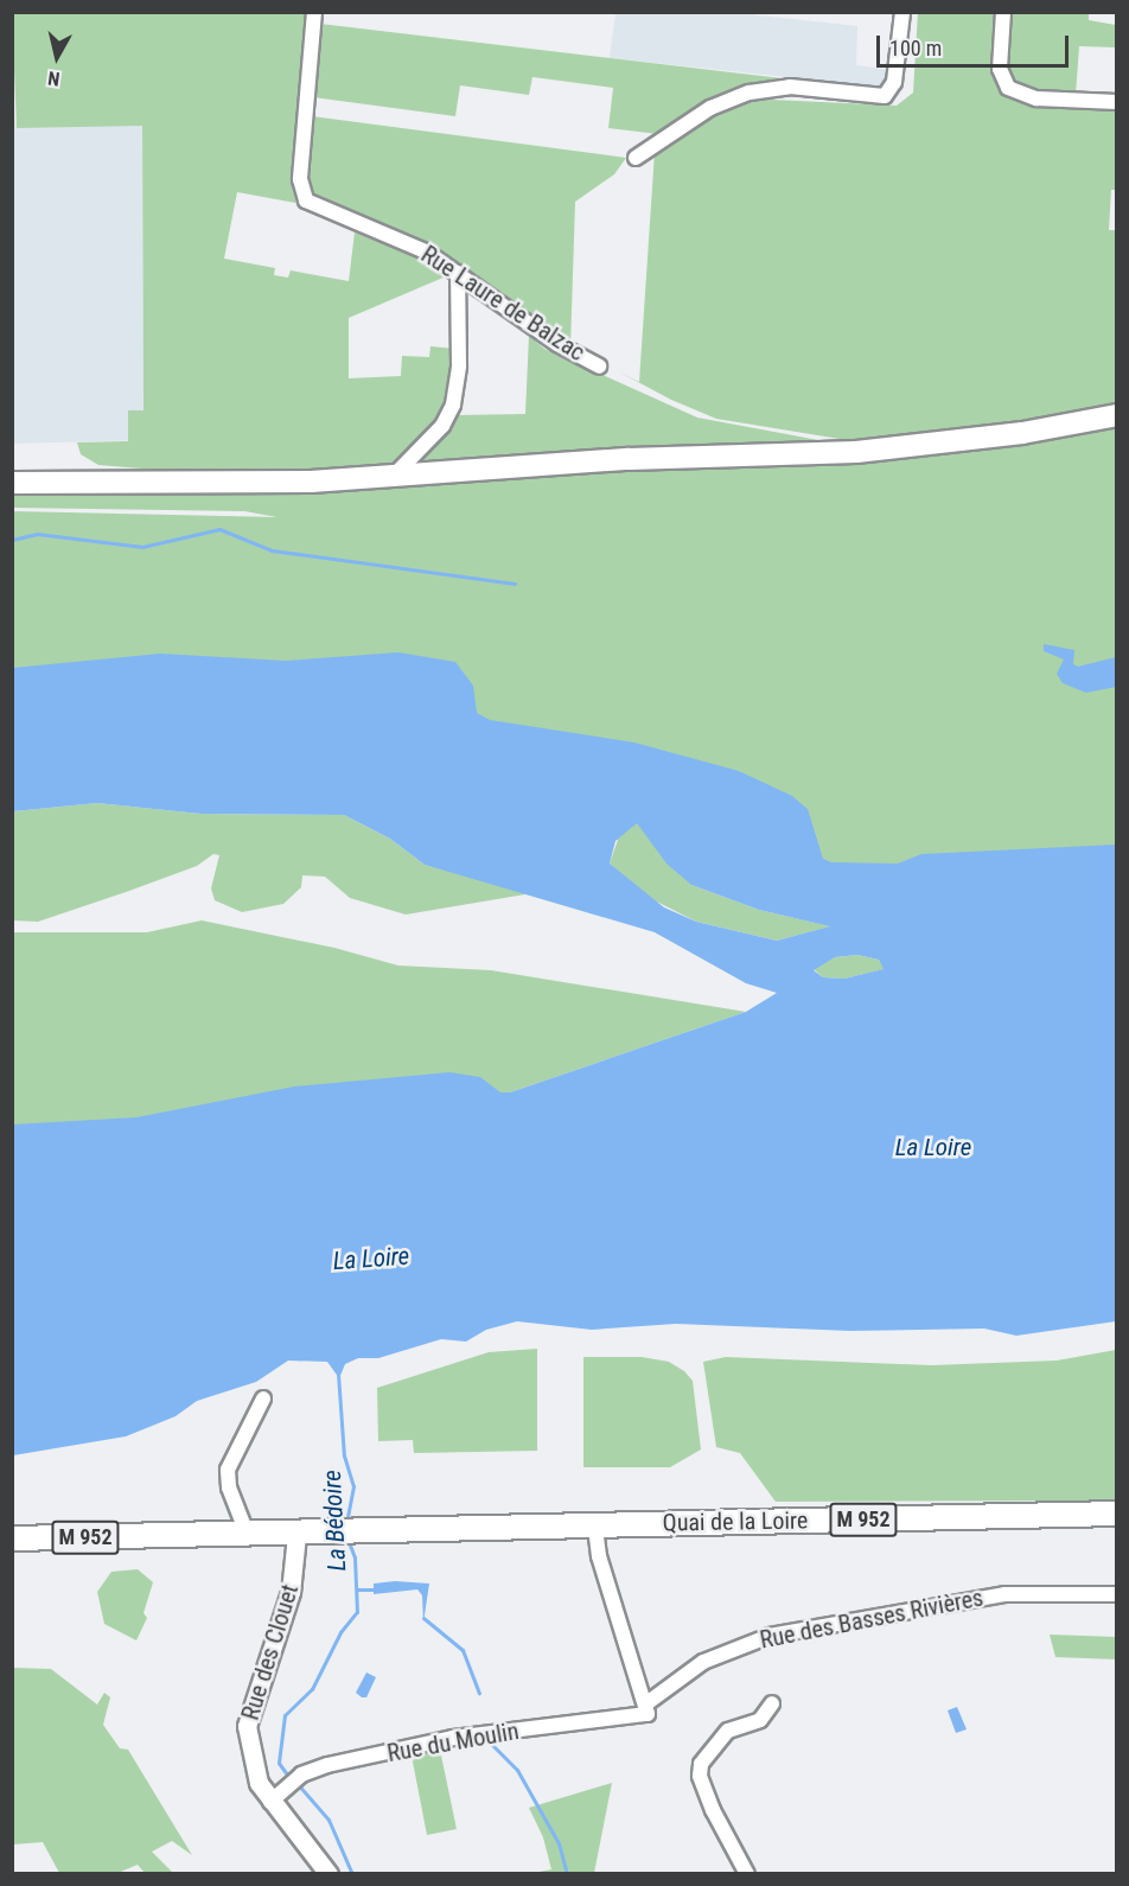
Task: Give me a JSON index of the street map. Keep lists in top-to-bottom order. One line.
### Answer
{"streets":{"main road":["M 952","Quai de la Loire"],"street":["Rue Laure de Balzac","Rue des Basses Rivières","Rue des Clouet","Rue du Moulin"]},"crossings":[["M 952","Quai de la Loire"],["M 952","Rue des Clouet"],["Rue des Basses Rivières","Rue du Moulin"],["Rue des Clouet","Rue du Moulin"]],"water":["La Loire","La Bédoire"],"scale_bar":"100 m","north":"bottom"}
